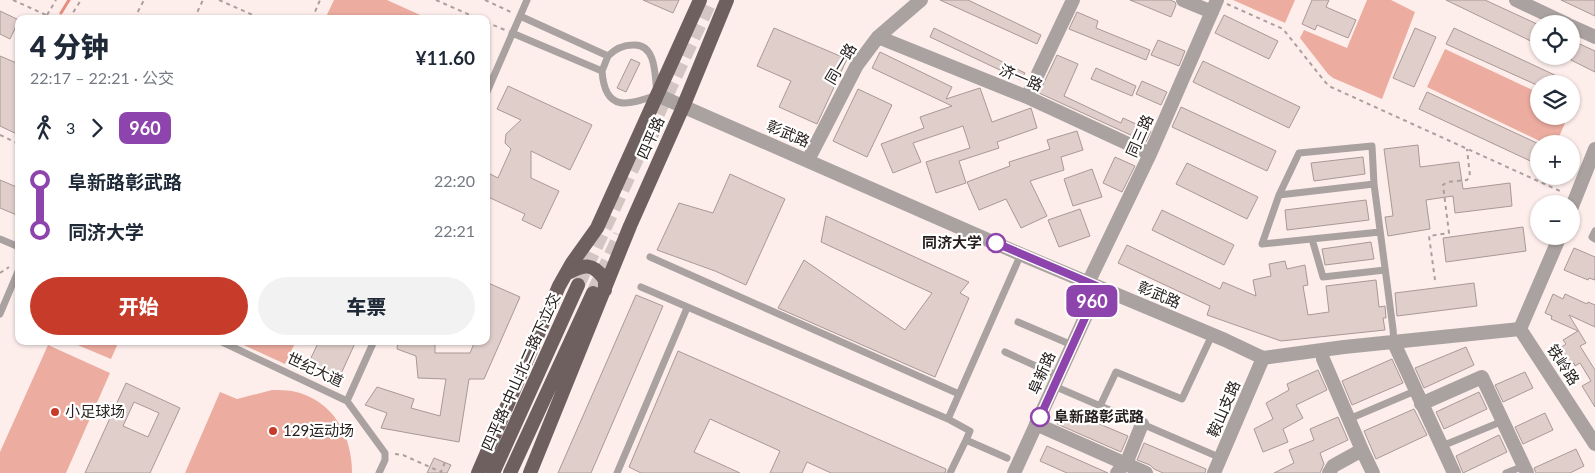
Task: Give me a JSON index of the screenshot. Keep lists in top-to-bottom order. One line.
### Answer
{"streets":{"main road":["四平路","四平路-中山北二路下立交"],"street":["同一路","济一路","彰武路","同三路","铁岭路","阜新路","鞍山支路"],"lane":["世纪大道"]},"crossings":[["同一路","济一路"],["同一路","彰武路"],["济一路","同三路"],["彰武路","同三路"],["彰武路","四平路"],["彰武路","阜新路"],["彰武路","鞍山支路"],["同三路","阜新路"],["四平路","四平路-中山北二路下立交"]],"places":["同济大学","小足球场","阜新路彰武路","129运动场"],"lines":["bus line 960"],"page":{"on_map":"960","map_buttons":["+","−"],"heading":["4 分钟","22:17 – 22:21 · 公交","¥11.60"],"legs":["3","960"],"list":[{"name":"阜新路彰武路","value":"22:20"},{"name":"同济大学","value":"22:21"}],"buttons":["开始","车票"]}}
